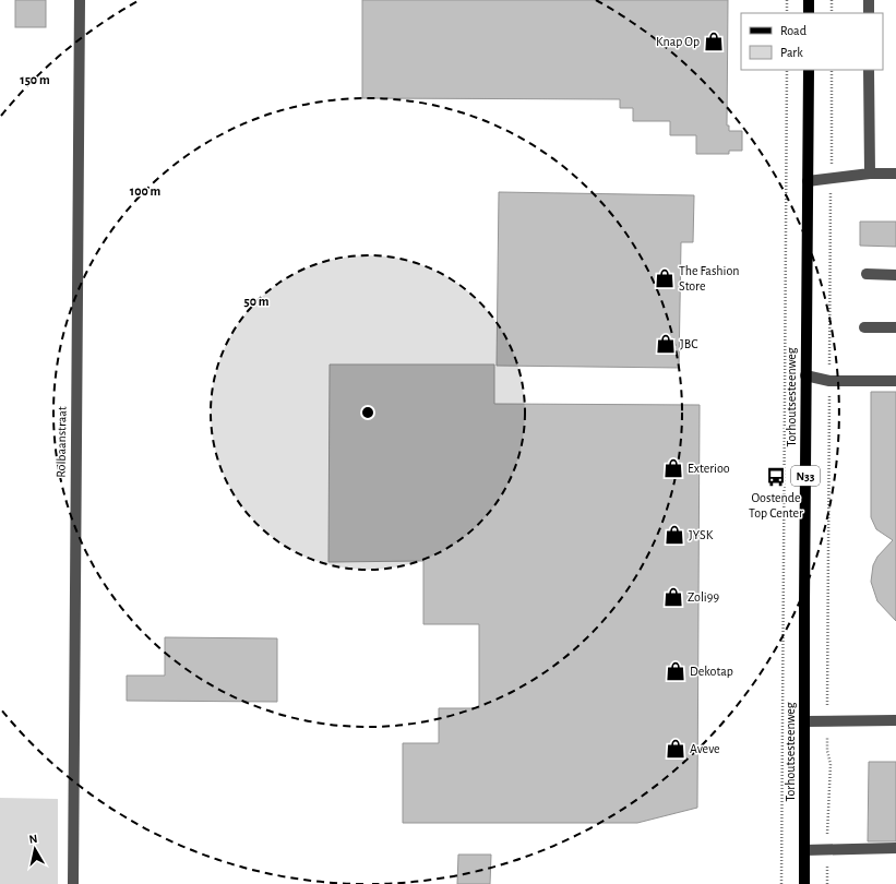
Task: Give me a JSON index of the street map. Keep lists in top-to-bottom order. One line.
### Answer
{"streets":{"main road":["Torhoutsesteenweg","N33"],"street":["Rolbaanstraat"]},"places":{"shop":["Knap Op","The Fashion Store","JBC","Exterioo","JYSK","Zoli99","Dekotap","Aveve"],"bus stop":["Oostende Top Center"]},"legend":["Road","Park"],"north":"top","rings":["150 m","100 m","50 m"]}
